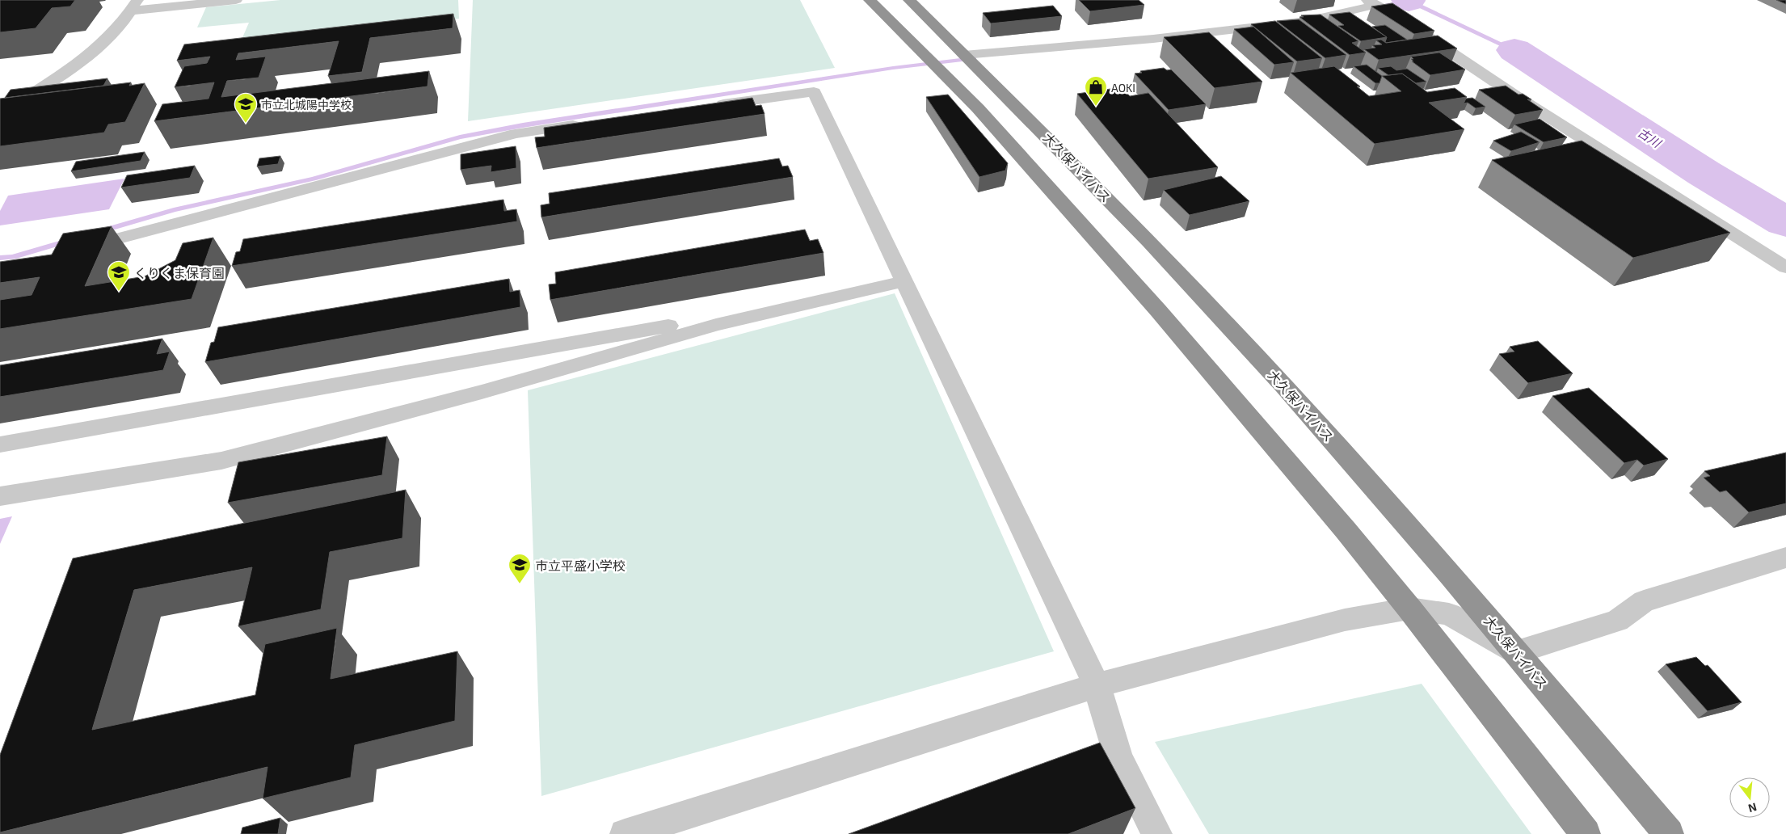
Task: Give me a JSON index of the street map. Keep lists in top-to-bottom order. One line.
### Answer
{"streets":{"highway":["大久保バイパス"]},"water":["古川"],"places":{"shop":["AOKI"],"school or university":["市立北城陽中学校","くりくま保育園","市立平盛小学校"]},"north":"bottom"}
